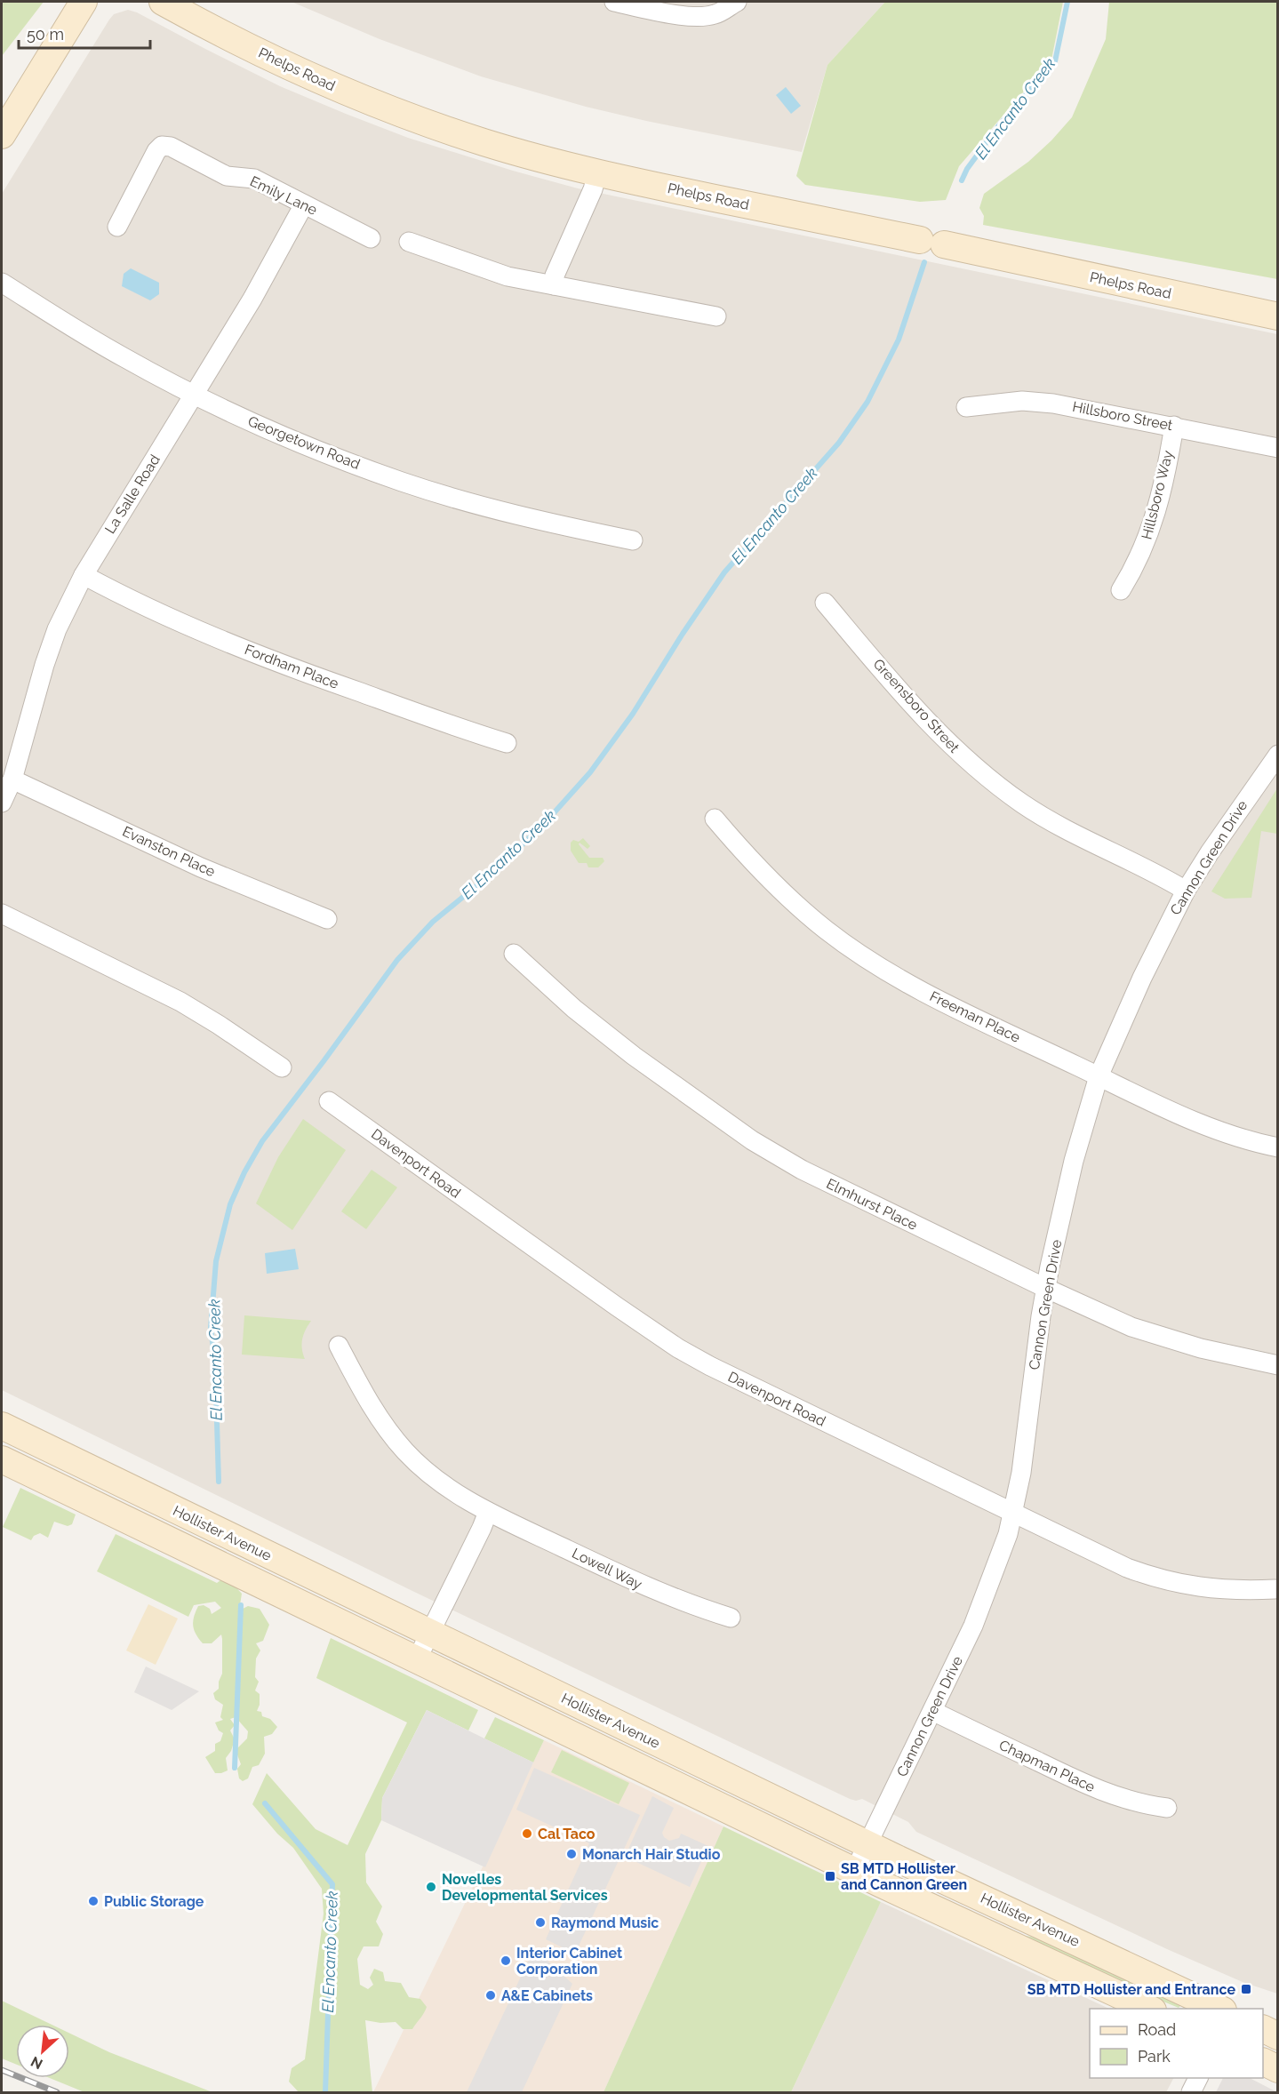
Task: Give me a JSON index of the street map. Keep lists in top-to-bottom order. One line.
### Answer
{"streets":{"main road":["Phelps Road","Hollister Avenue"],"street":["Emily Lane","Hillsboro Street","Georgetown Road","La Salle Road","Hillsboro Way","Fordham Place","Greensboro Street","Evanston Place","Cannon Green Drive","Freeman Place","Davenport Road","Elmhurst Place","Lowell Way","Chapman Place"]},"crossings":[["Emily Lane","La Salle Road"],["Hillsboro Street","Hillsboro Way"],["Georgetown Road","La Salle Road"],["La Salle Road","Fordham Place"],["La Salle Road","Evanston Place"],["Greensboro Street","Cannon Green Drive"],["Cannon Green Drive","Freeman Place"],["Cannon Green Drive","Davenport Road"],["Cannon Green Drive","Elmhurst Place"],["Cannon Green Drive","Hollister Avenue"],["Cannon Green Drive","Chapman Place"]],"water":["El Encanto Creek"],"places":{"other":["Cal Taco","Monarch Hair Studio","Novelles Developmental Services","Public Storage","Raymond Music","Interior Cabinet Corporation","A&E Cabinets"],"transit":["SB MTD Hollister and Cannon Green","SB MTD Hollister and Entrance"]},"legend":["Road","Park"],"scale_bar":"50 m","north":"bottom left"}
